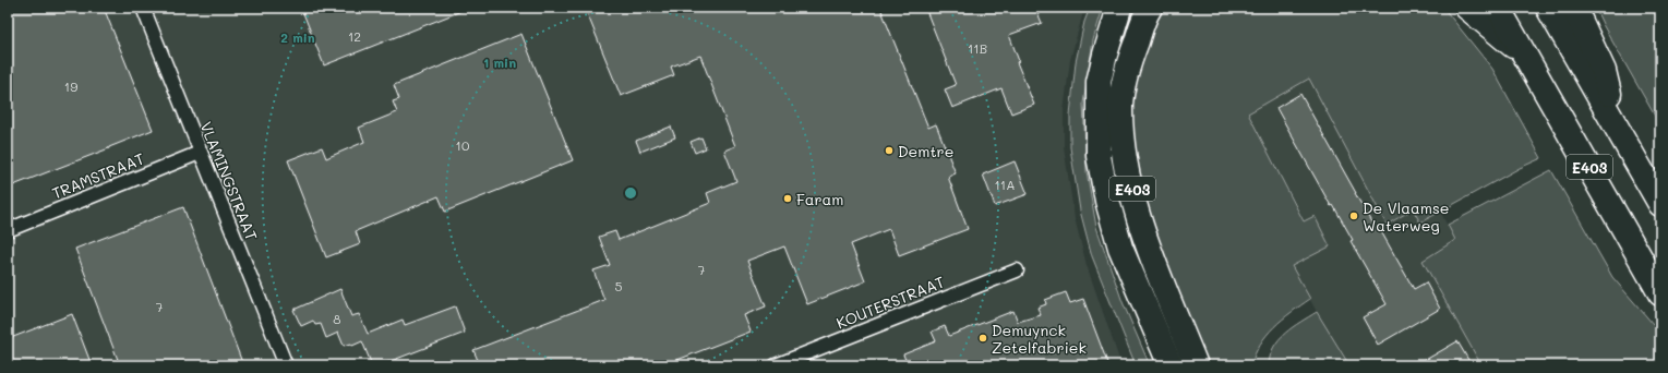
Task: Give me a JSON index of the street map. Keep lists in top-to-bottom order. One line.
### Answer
{"streets":{"highway":["E403"],"street":["TRAMSTRAAT","VLAMINGSTRAAT","KOUTERSTRAAT"]},"crossings":[["TRAMSTRAAT","VLAMINGSTRAAT"]],"places":["Demtre","Faram","De Vlaamse Waterweg","Demuynck Zetelfabriek"],"house_numbers":["12","11B","19","10","11A","7","5","7","8"],"rings":["2 min","1 min"]}
